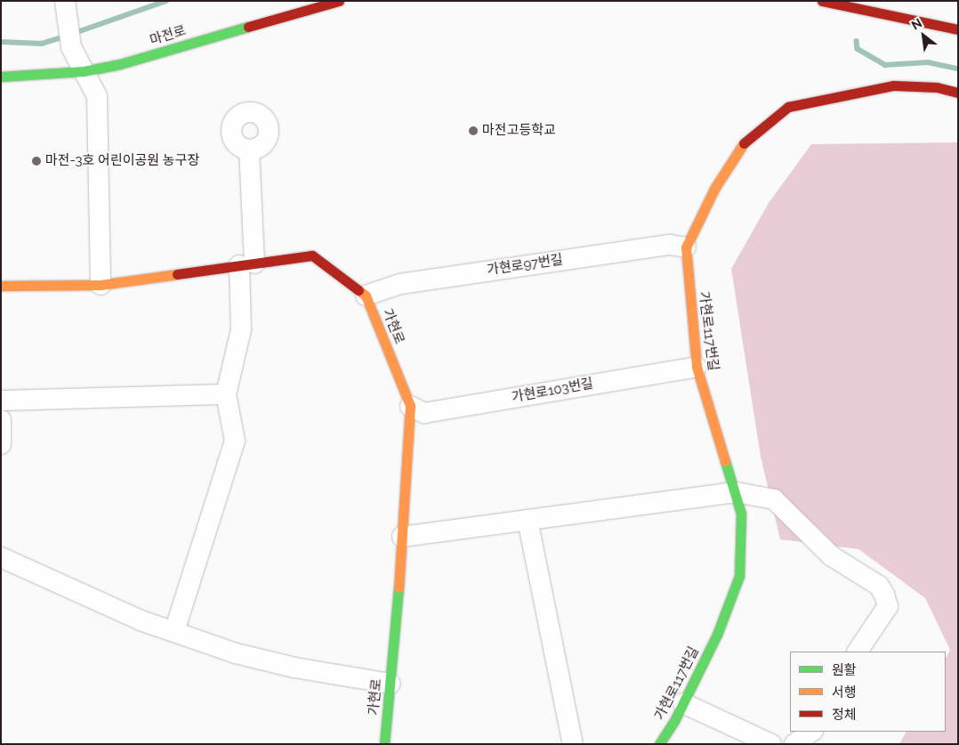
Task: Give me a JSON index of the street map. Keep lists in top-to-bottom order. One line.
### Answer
{"streets":{"street":["마전로","가현로97번길","가현로","가현로117번길","가현로103번길"]},"crossings":[["가현로97번길","가현로"],["가현로97번길","가현로117번길"],["가현로","가현로103번길"],["가현로117번길","가현로103번길"]],"places":["마전고등학교","마전-3호 어린이공원 농구장"],"legend":["원활","서행","정체"],"north":"top left"}
